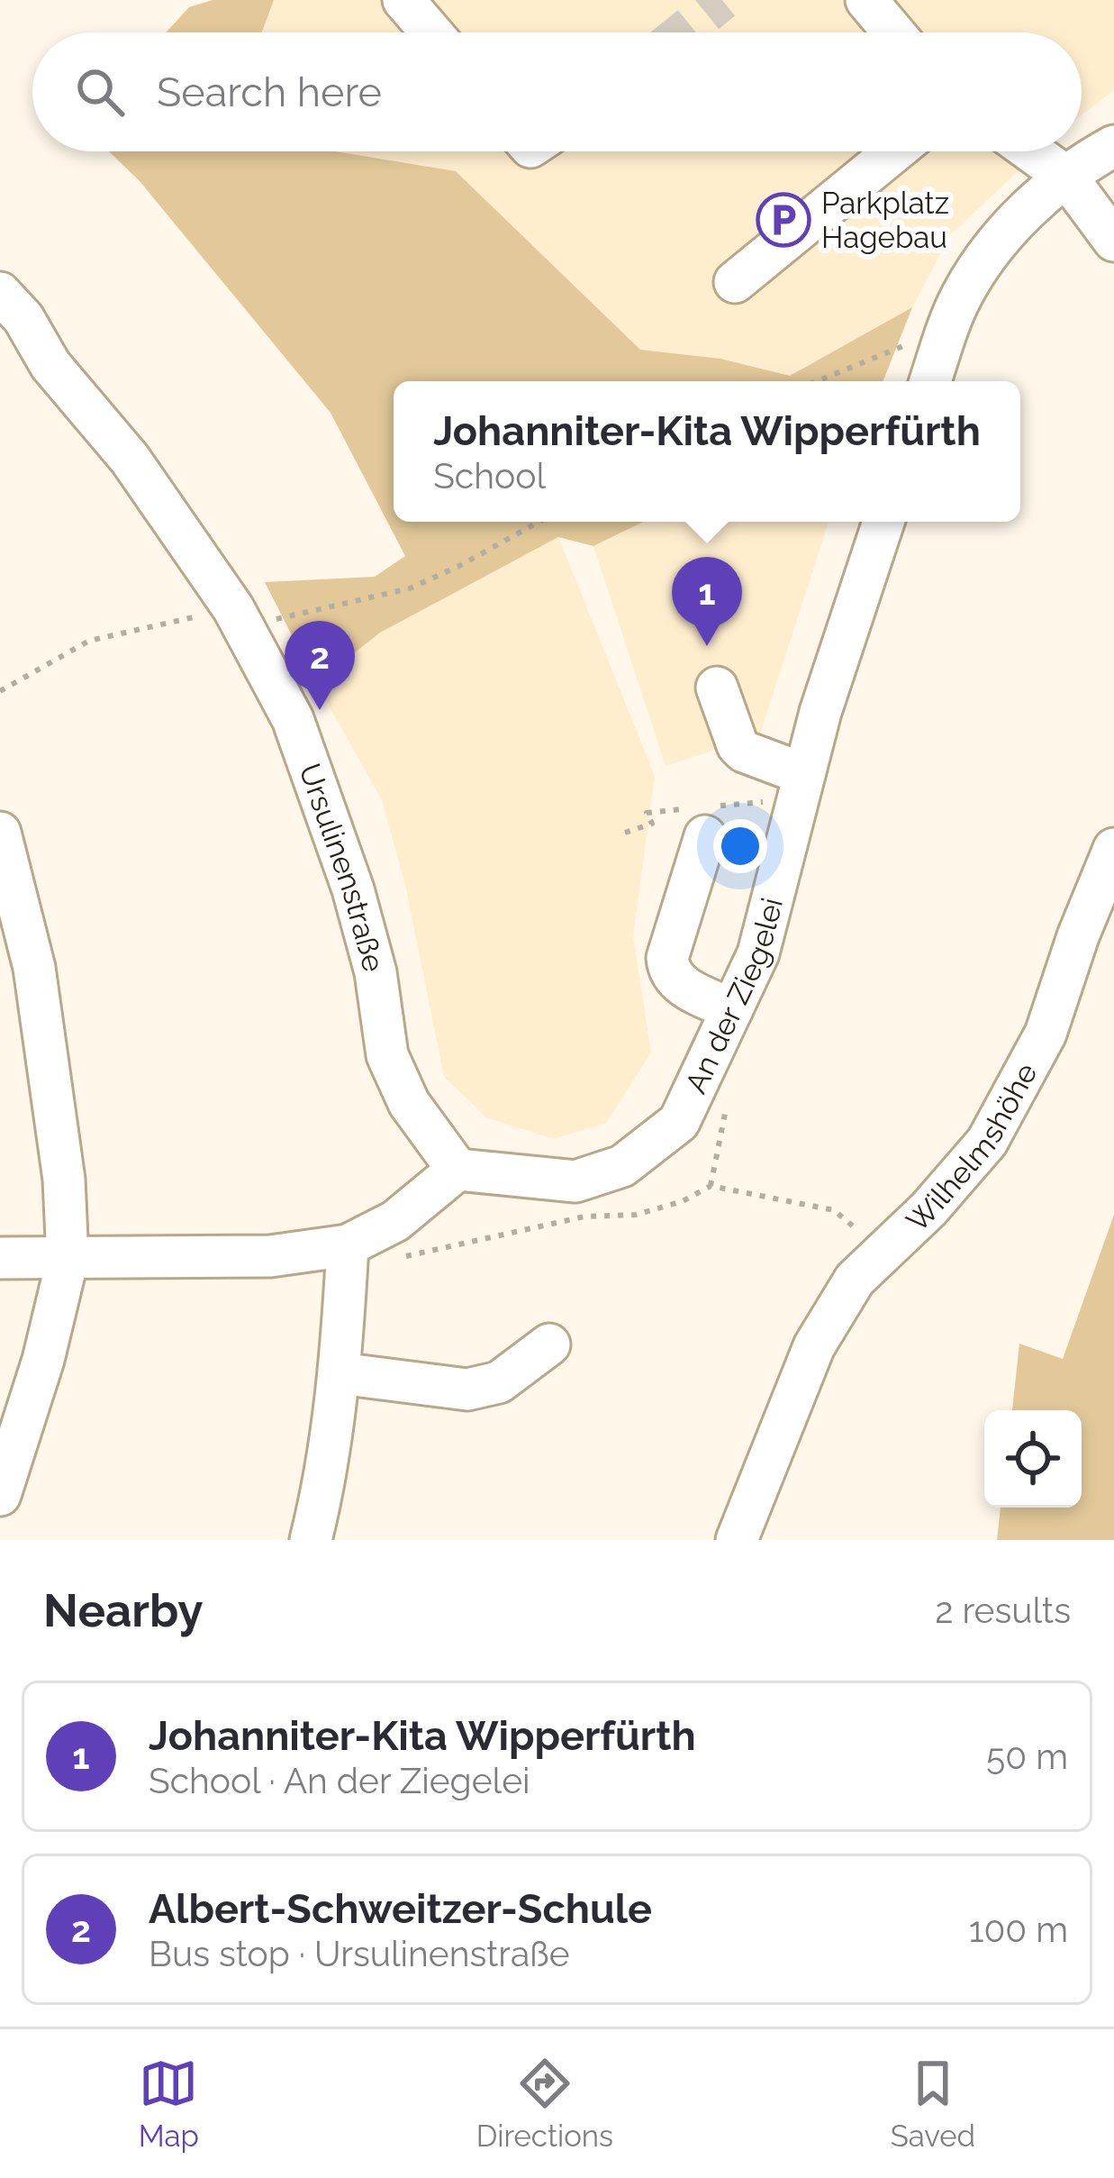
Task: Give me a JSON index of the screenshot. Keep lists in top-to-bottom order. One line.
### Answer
{"streets":{"street":["Ursulinenstraße","An der Ziegelei","Wilhelmshöhe"]},"crossings":[["Ursulinenstraße","An der Ziegelei"]],"places":{"parking":["Parkplatz Hagebau"]},"page":{"search":"Search here","popup":["Johanniter-Kita Wipperfürth","School"],"pins":["1","2"],"heading":["Nearby","2 results"],"list":[{"mark":"1","name":"Johanniter-Kita Wipperfürth","note":"School · An der Ziegelei","value":"50 m"},{"mark":"2","name":"Albert-Schweitzer-Schule","note":"Bus stop · Ursulinenstraße","value":"100 m"}],"nav":["Map","Directions","Saved"]}}
